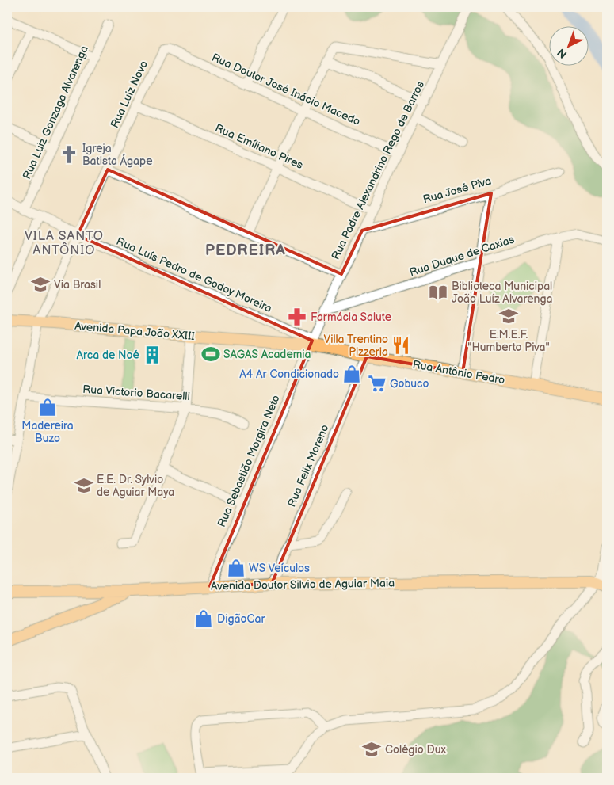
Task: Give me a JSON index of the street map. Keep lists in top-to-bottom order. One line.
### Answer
{"streets":{"main road":["Avenida Papa João XXIII","Rua Antônio Pedro","Avenida Doutor Silvio de Aguiar Maia"],"street":["Rua Doutor José Inácio Macedo","Rua Luiz Novo","Rua Luiz Gonzaga Alvarenga","Rua Emíliano Pires","Rua Padre Alexandrino Rego de Barros","Rua José Piva","Rua Duque de Caxias","Rua Luís Pedro de Godoy Moreira","Rua Victorio Bacarelli","Rua Sebastião Morgira Neto","Rua Felix Moreno"]},"crossings":[["Rua Doutor José Inácio Macedo","Rua Luiz Novo"],["Rua Doutor José Inácio Macedo","Rua Padre Alexandrino Rego de Barros"],["Rua Luiz Novo","Rua Emíliano Pires"],["Rua Luiz Novo","Rua Luís Pedro de Godoy Moreira"],["Rua Luiz Novo","Avenida Papa João XXIII"],["Rua Luiz Novo","Rua Victorio Bacarelli"],["Rua Luiz Gonzaga Alvarenga","Rua Luís Pedro de Godoy Moreira"],["Rua Emíliano Pires","Rua Padre Alexandrino Rego de Barros"],["Rua Padre Alexandrino Rego de Barros","Rua José Piva"],["Rua Padre Alexandrino Rego de Barros","Rua Duque de Caxias"],["Rua Padre Alexandrino Rego de Barros","Rua Luís Pedro de Godoy Moreira"],["Rua Padre Alexandrino Rego de Barros","Avenida Papa João XXIII"],["Rua Padre Alexandrino Rego de Barros","Rua Antônio Pedro"],["Rua Padre Alexandrino Rego de Barros","Rua Sebastião Morgira Neto"],["Rua Luís Pedro de Godoy Moreira","Avenida Papa João XXIII"],["Rua Luís Pedro de Godoy Moreira","Rua Antônio Pedro"],["Rua Luís Pedro de Godoy Moreira","Rua Sebastião Morgira Neto"],["Avenida Papa João XXIII","Rua Antônio Pedro"],["Avenida Papa João XXIII","Rua Sebastião Morgira Neto"],["Rua Antônio Pedro","Rua Sebastião Morgira Neto"],["Rua Antônio Pedro","Rua Felix Moreno"],["Rua Sebastião Morgira Neto","Avenida Doutor Silvio de Aguiar Maia"],["Rua Felix Moreno","Avenida Doutor Silvio de Aguiar Maia"]],"districts":["VILA SANTO ANTÔNIO","PEDREIRA"],"places":{"church":["Igreja Batista Ágape"],"school or university":["Via Brasil","E.M.E.F. \"Humberto Piva\"","E.E. Dr. Sylvio de Aguiar Maya","Colégio Dux"],"library":["Biblioteca Municipal João Luíz Alvarenga"],"pharmacy":["Farmácia Salute"],"restaurant":["Villa Trentino Pizzeria"],"sports":["SAGAS Academia"],"building":["Arca de Noé"],"shop":["A4 Ar Condicionado","Madereira Buzo","WS Veículos","DigãoCar"],"supermarket":["Gobuco"]},"north":"bottom left"}
